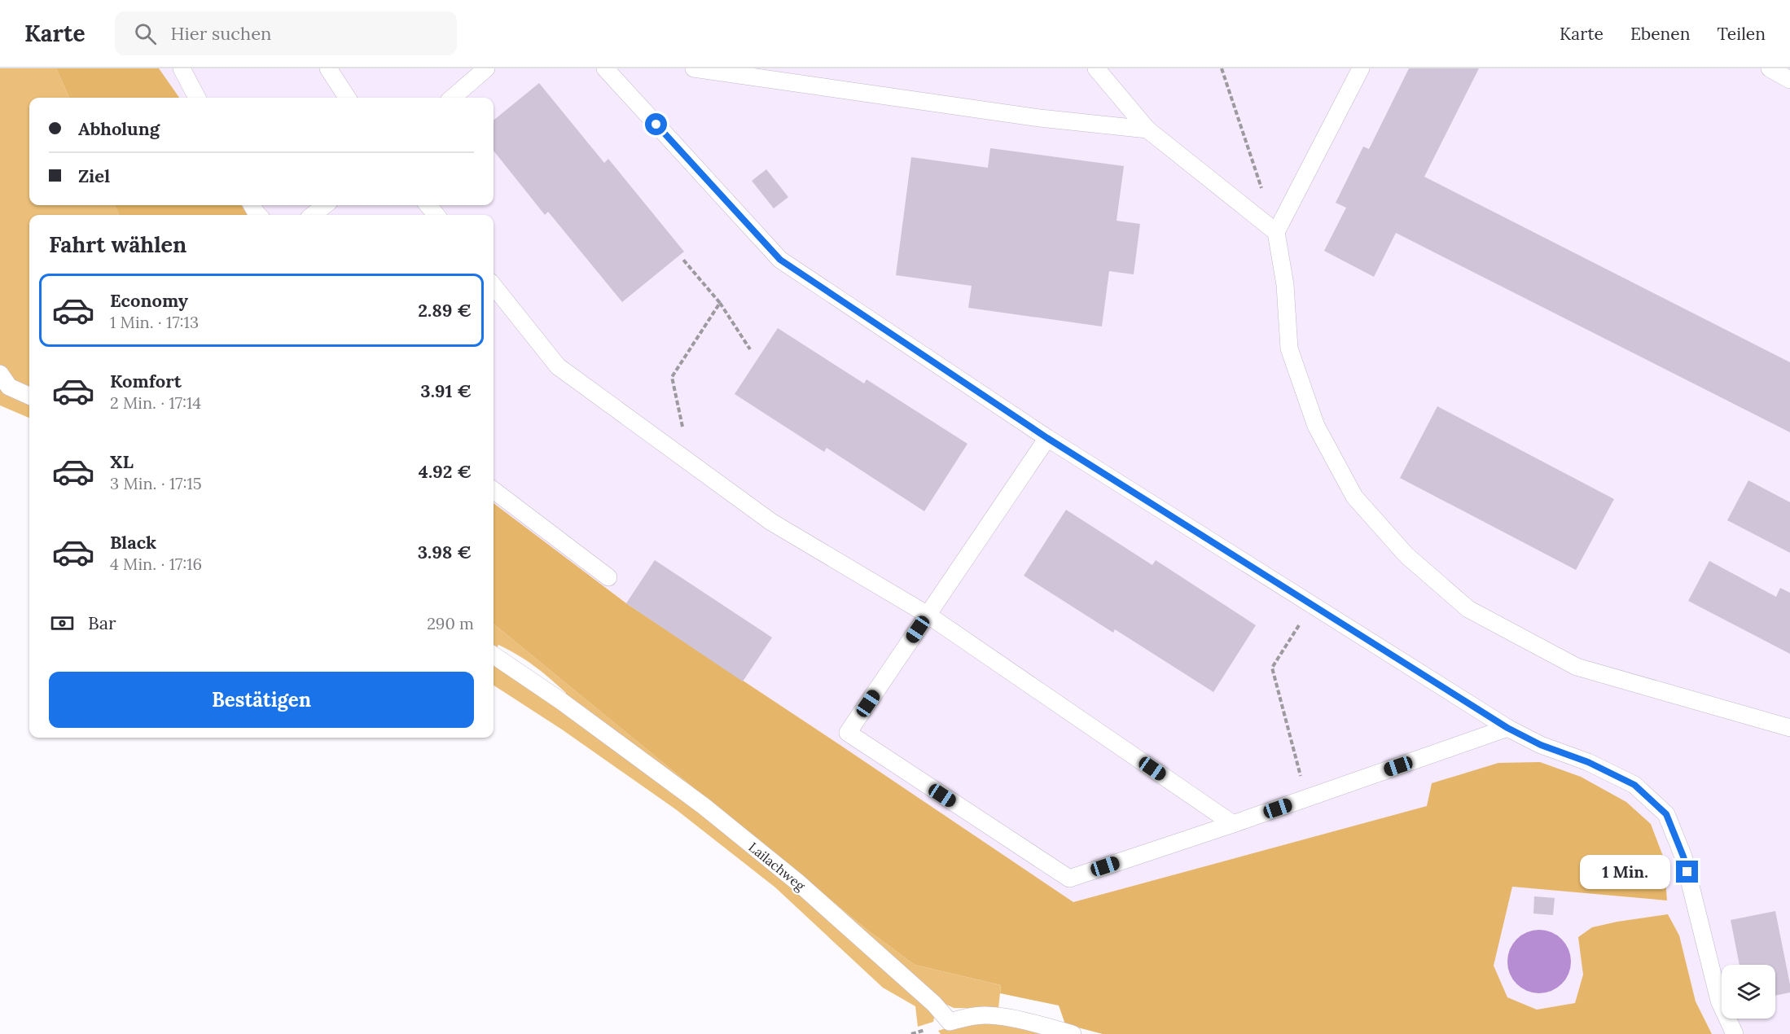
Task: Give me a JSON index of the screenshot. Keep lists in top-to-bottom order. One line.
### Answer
{"streets":{"lane":["Lailachweg"]},"page":{"header":"Karte","search":"Hier suchen","nav":["Karte","Ebenen","Teilen"],"banner":["Abholung","Ziel"],"heading":"Fahrt wählen","list":[{"name":"Economy","note":"1 Min. · 17:13","value":"2.89 €"},{"name":"Komfort","note":"2 Min. · 17:14","value":"3.91 €"},{"name":"XL","note":"3 Min. · 17:15","value":"4.92 €"},{"name":"Black","note":"4 Min. · 17:16","value":"3.98 €"}],"pay":["Bar","290 m"],"buttons":"Bestätigen","bubble":"1 Min."}}
